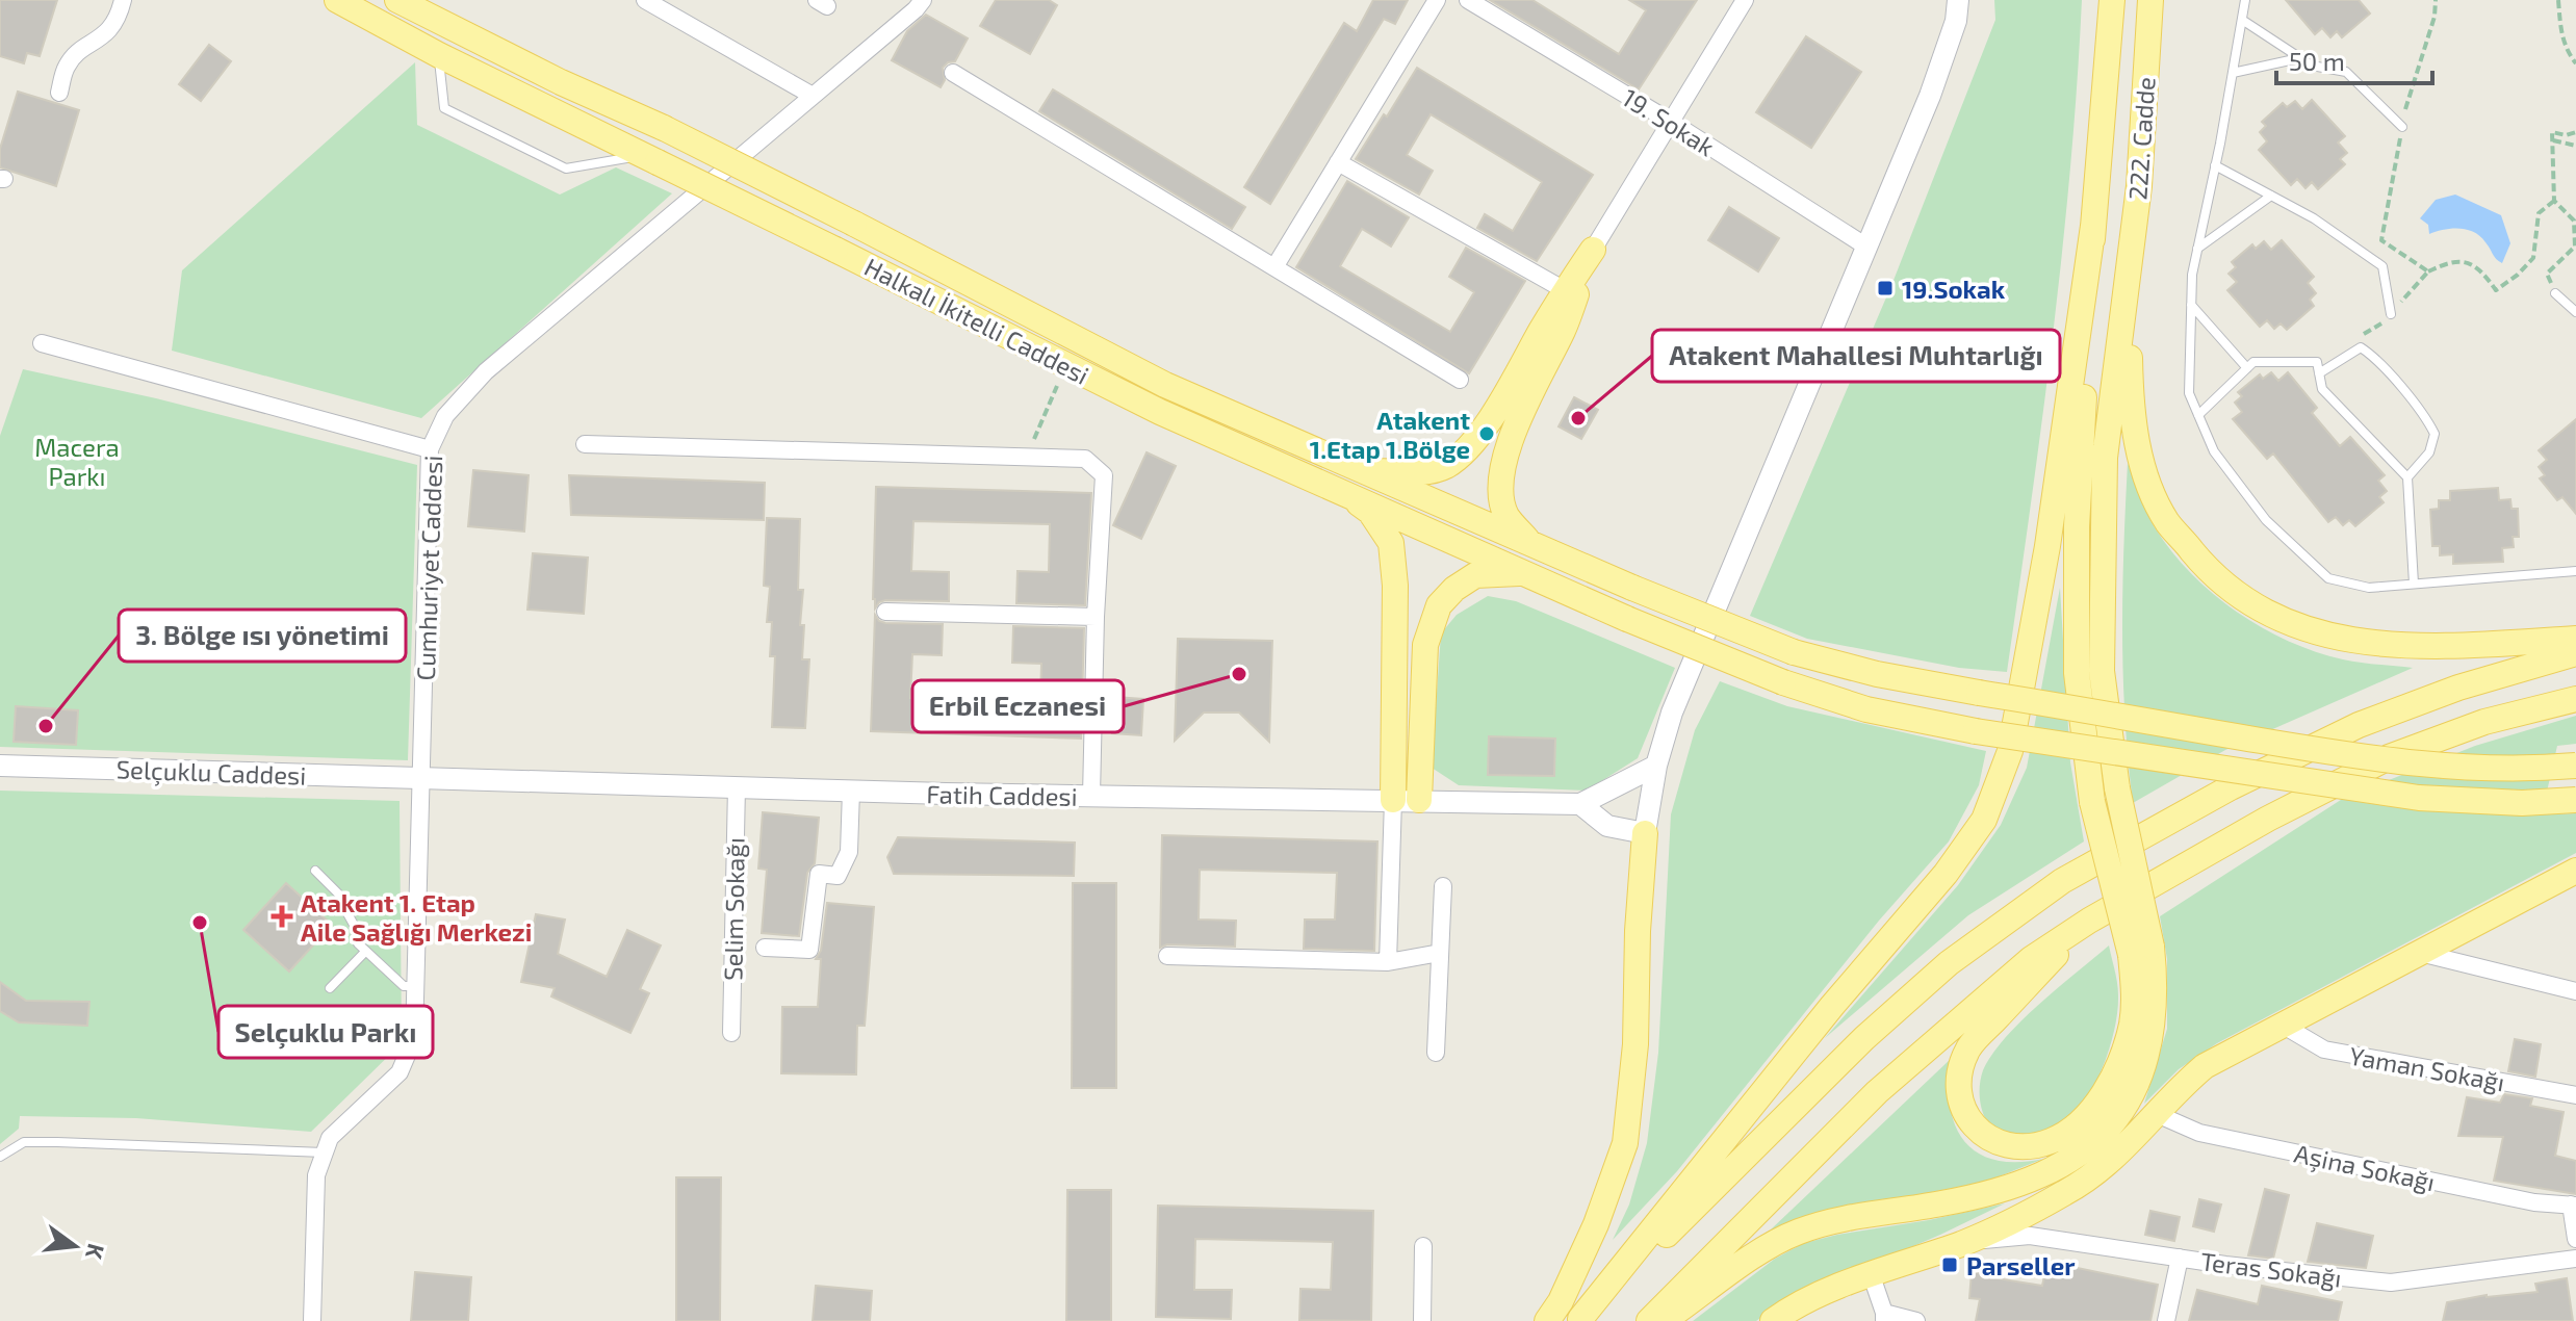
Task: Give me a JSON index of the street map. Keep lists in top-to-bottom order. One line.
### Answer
{"streets":{"main road":["222. Cadde","Halkalı İkitelli Caddesi"],"street":["19. Sokak","Cumhuriyet Caddesi","Selçuklu Caddesi","Fatih Caddesi","Selim Sokağı","Yaman Sokağı","Aşina Sokağı","Teras Sokağı"]},"crossings":[["Cumhuriyet Caddesi","Selçuklu Caddesi"],["Cumhuriyet Caddesi","Fatih Caddesi"],["Selçuklu Caddesi","Fatih Caddesi"],["Fatih Caddesi","Selim Sokağı"]],"parks":["Macera Parkı"],"places":{"transit":["19.Sokak","Parseller"],"other":["Atakent Mahallesi Muhtarlığı","Atakent 1.Etap 1.Bölge","Erbil Eczanesi","3. Bölge ısı yönetimi","Selçuklu Parkı"],"health":["Atakent 1. Etap Aile Sağlığı Merkezi"]},"scale_bar":"50 m","north":"right"}
